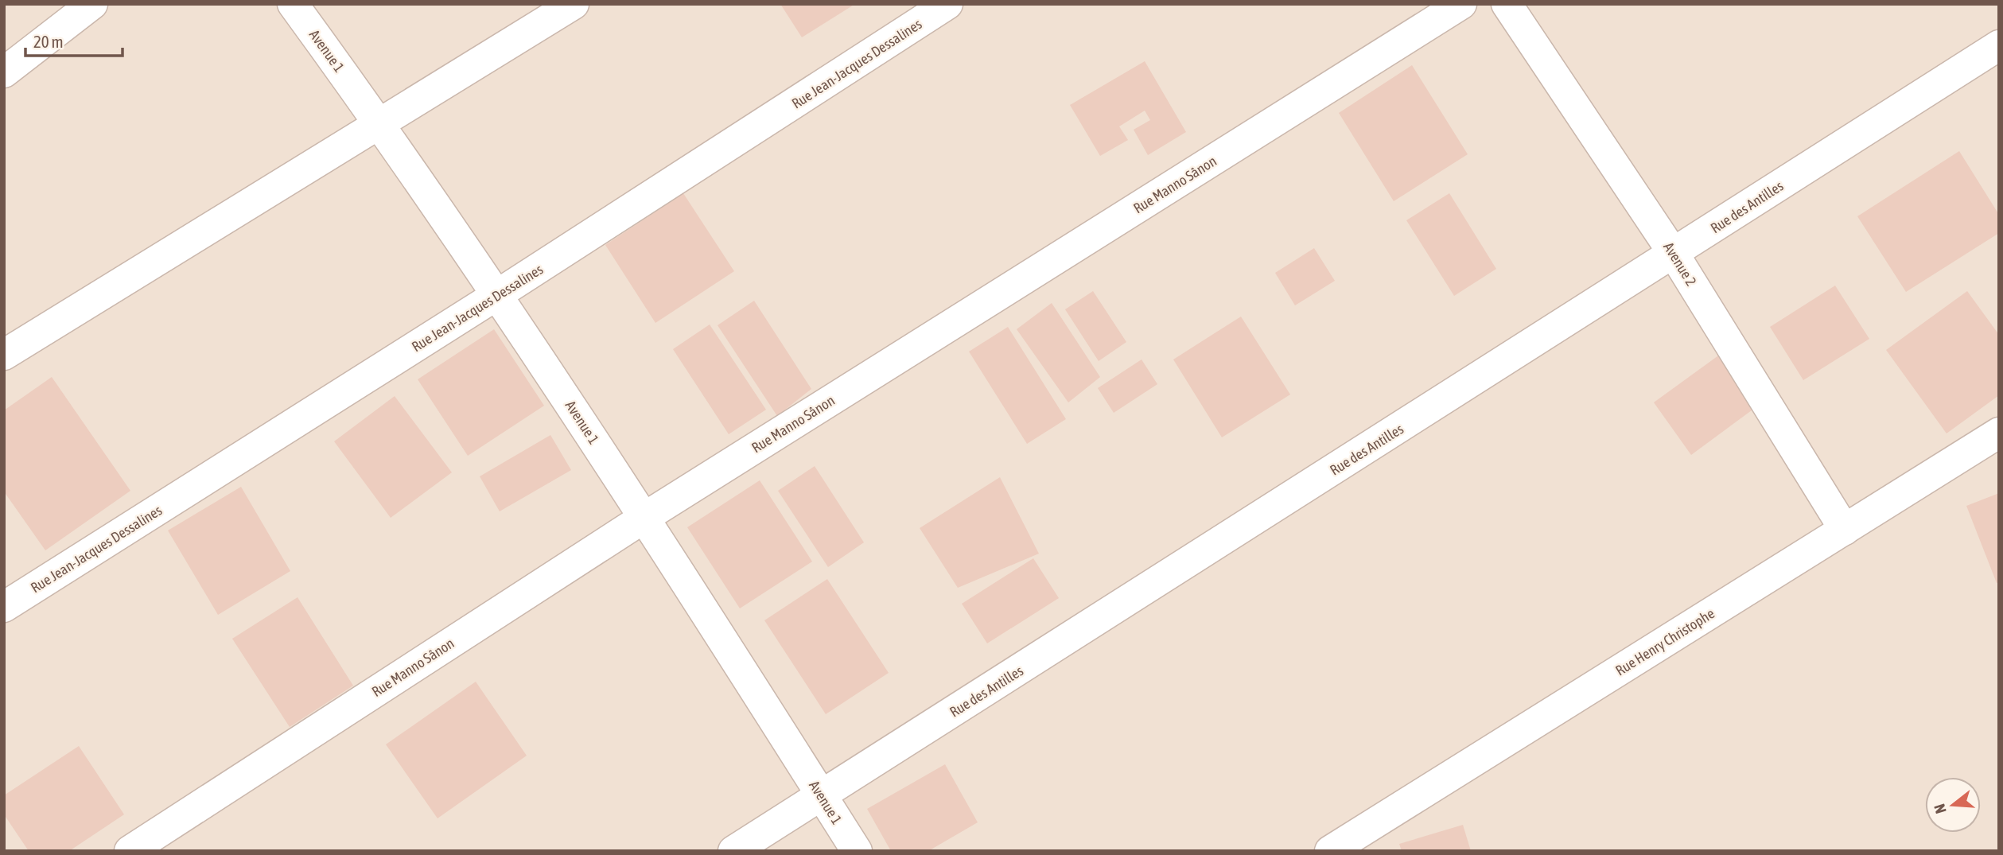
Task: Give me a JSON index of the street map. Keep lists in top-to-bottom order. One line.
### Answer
{"streets":{"street":["Avenue 1","Rue Jean-Jacques Dessalines","Rue Manno Sânon","Rue des Antilles","Avenue 2","Rue Henry Christophe"]},"crossings":[["Avenue 1","Rue Jean-Jacques Dessalines"],["Avenue 1","Rue Manno Sânon"],["Avenue 1","Rue des Antilles"],["Rue des Antilles","Avenue 2"],["Avenue 2","Rue Henry Christophe"]],"scale_bar":"20 m","north":"left"}
